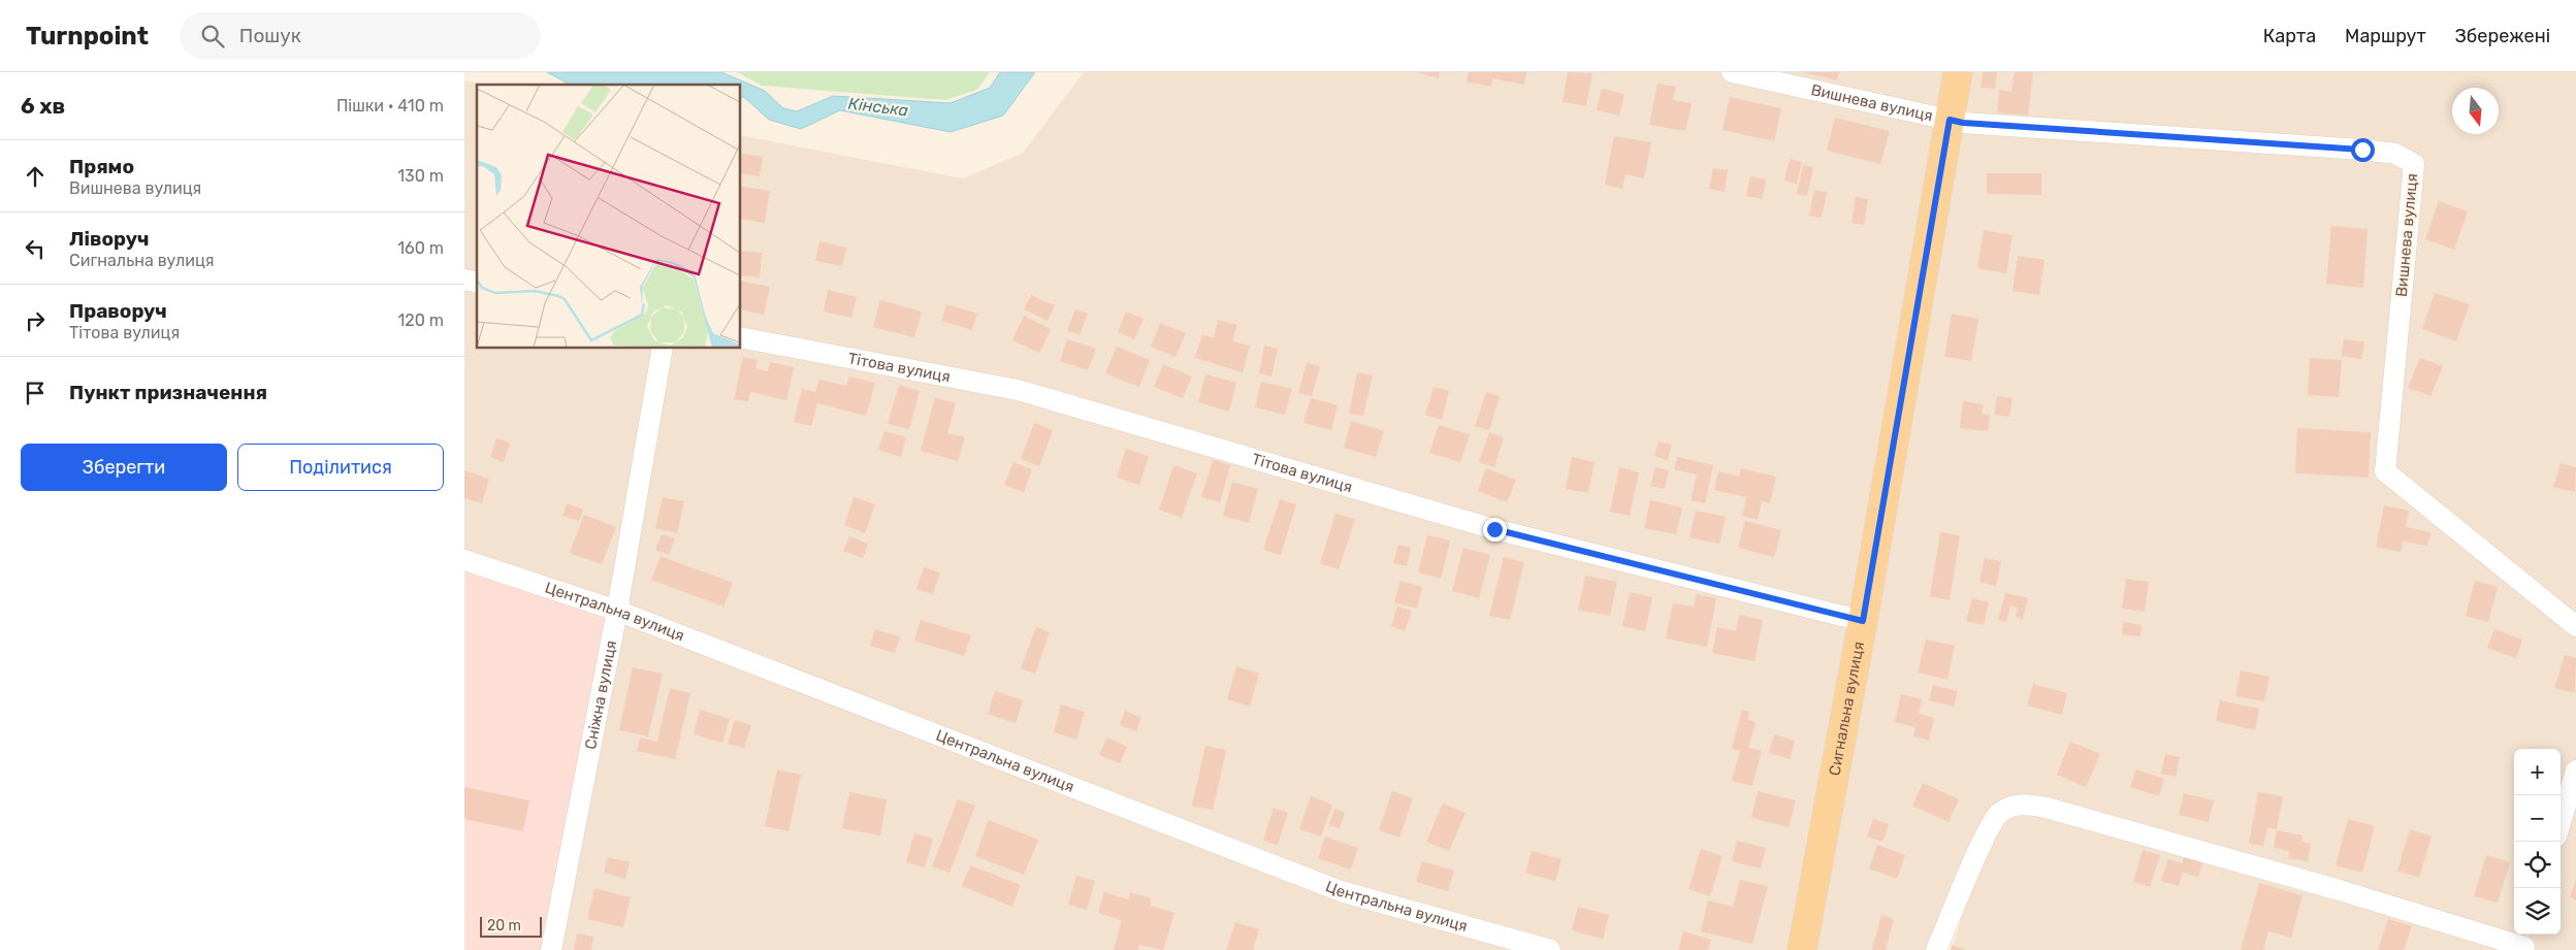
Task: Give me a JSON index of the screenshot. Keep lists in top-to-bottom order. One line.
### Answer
{"streets":{"main road":["Сигнальна вулиця"],"street":["Вишнева вулиця","Тітова вулиця","Центральна вулиця","Сніжна вулиця"]},"crossings":[["Вишнева вулиця","Сигнальна вулиця"],["Тітова вулиця","Сигнальна вулиця"],["Центральна вулиця","Сніжна вулиця"]],"water":["Кінська"],"scale_bar":"20 m","north":"bottom","page":{"header":"Turnpoint","search":"Пошук","nav":["Карта","Маршрут","Збережені"],"heading":["6 хв","Пішки · 410 m"],"list":[["Прямо","Вишнева вулиця","130 m"],["Ліворуч","Сигнальна вулиця","160 m"],["Праворуч","Тітова вулиця","120 m"],"Пункт призначення"],"buttons":["Зберегти","Поділитися"],"map_buttons":["+","−"],"scale":"20 m"}}
